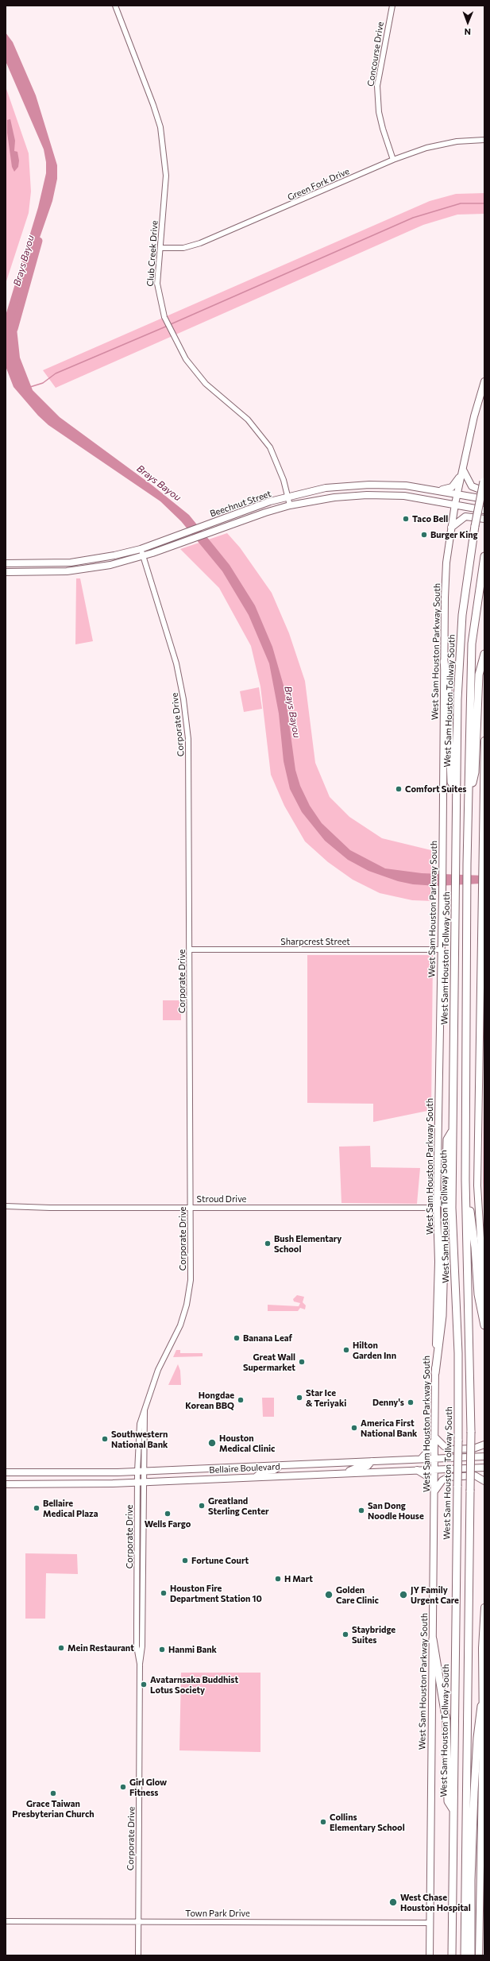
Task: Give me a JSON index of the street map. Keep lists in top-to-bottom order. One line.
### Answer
{"streets":{"highway":["West Sam Houston Tollway South"],"main road":["Beechnut Street","West Sam Houston Parkway South","Bellaire Boulevard"],"street":["Concourse Drive","Green Fork Drive","Club Creek Drive","Corporate Drive","Sharpcrest Street","Stroud Drive","Town Park Drive"]},"crossings":[["Concourse Drive","Green Fork Drive"],["Green Fork Drive","Club Creek Drive"],["Club Creek Drive","Beechnut Street"],["Beechnut Street","West Sam Houston Parkway South"],["Beechnut Street","Corporate Drive"],["West Sam Houston Parkway South","Sharpcrest Street"],["West Sam Houston Parkway South","Stroud Drive"],["West Sam Houston Parkway South","Bellaire Boulevard"],["West Sam Houston Parkway South","Town Park Drive"],["Corporate Drive","Sharpcrest Street"],["Corporate Drive","Stroud Drive"],["Corporate Drive","Bellaire Boulevard"],["Corporate Drive","Town Park Drive"]],"water":["Brays Bayou"],"places":["Taco Bell","Burger King","Comfort Suites","Bush Elementary School","Banana Leaf","Hilton Garden Inn","Great Wall Supermarket","Star Ice & Teriyaki","Hongdae Korean BBQ","Denny's","America First National Bank","Southwestern National Bank","Houston Medical Clinic","Greatland Sterling Center","Bellaire Medical Plaza","San Dong Noodle House","Wells Fargo","Fortune Court","H Mart","Houston Fire Department Station 10","Golden Care Clinic","JY Family Urgent Care","Staybridge Suites","Mein Restaurant","Hanmi Bank","Avatarnsaka Buddhist Lotus Society","Girl Glow Fitness","Grace Taiwan Presbyterian Church","Collins Elementary School","West Chase Houston Hospital"],"north":"bottom"}
